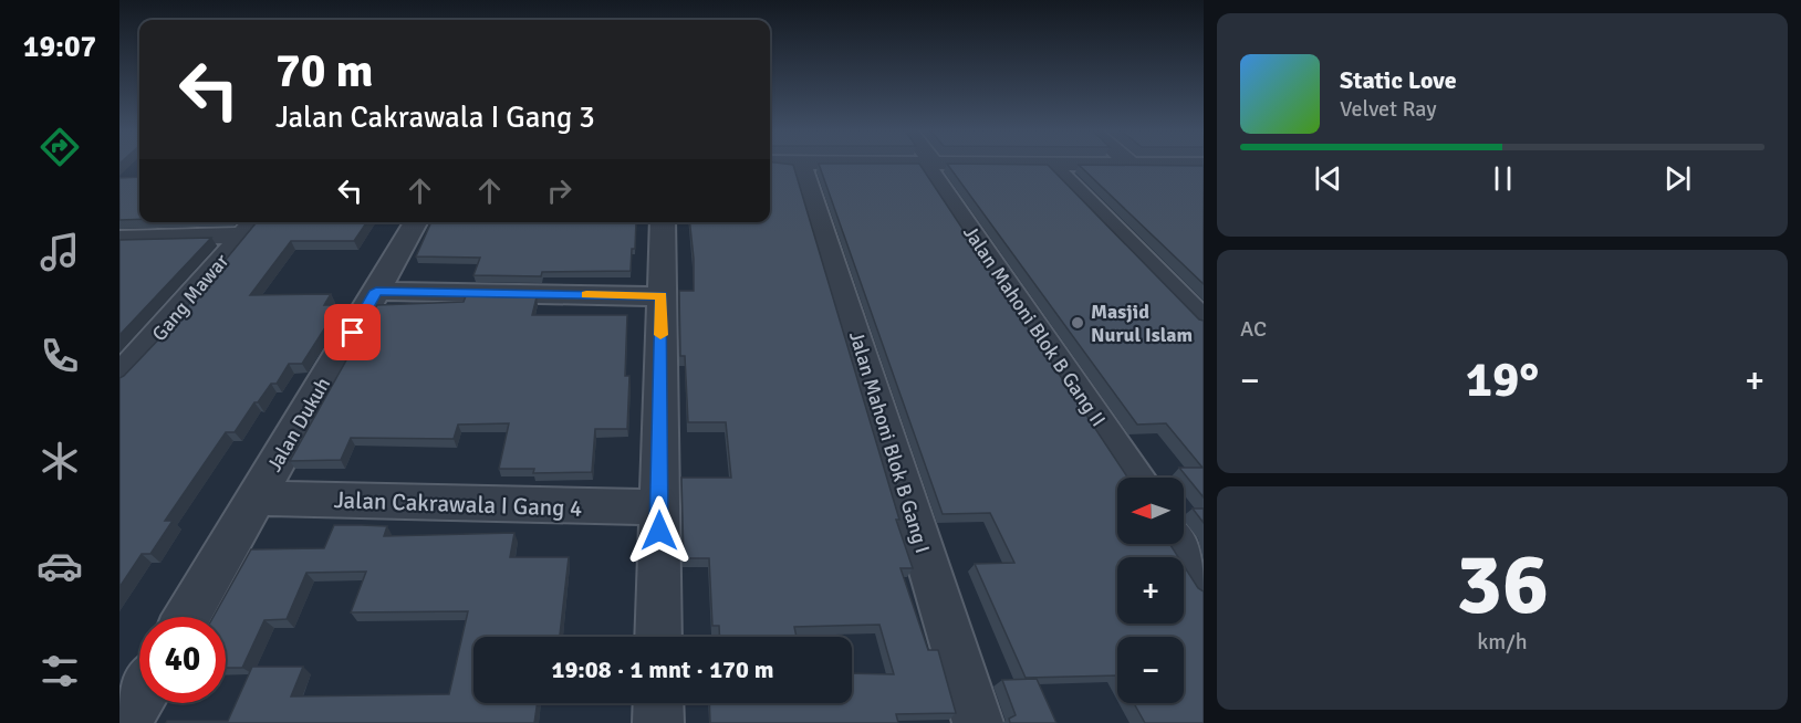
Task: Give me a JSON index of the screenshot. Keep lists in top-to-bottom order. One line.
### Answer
{"streets":{"street":["Gang Mawar","Jalan Mahoni Blok B Gang II","Jalan Dukuh","Jalan Mahoni Blok B Gang I","Jalan Cakrawala I Gang 4"]},"crossings":[["Jalan Dukuh","Jalan Cakrawala I Gang 4"]],"places":["Masjid Nurul Islam"],"north":"left","page":{"tabs":"19:07","turn":["70 m","Jalan Cakrawala I Gang 3"],"song":["Static Love","Velvet Ray"],"tile":["AC",["36","km/h"]],"heat":["−","19°","+"],"map_buttons":["+","−"],"limit":"40","trip":"19:08 · 1 mnt · 170 m"}}
